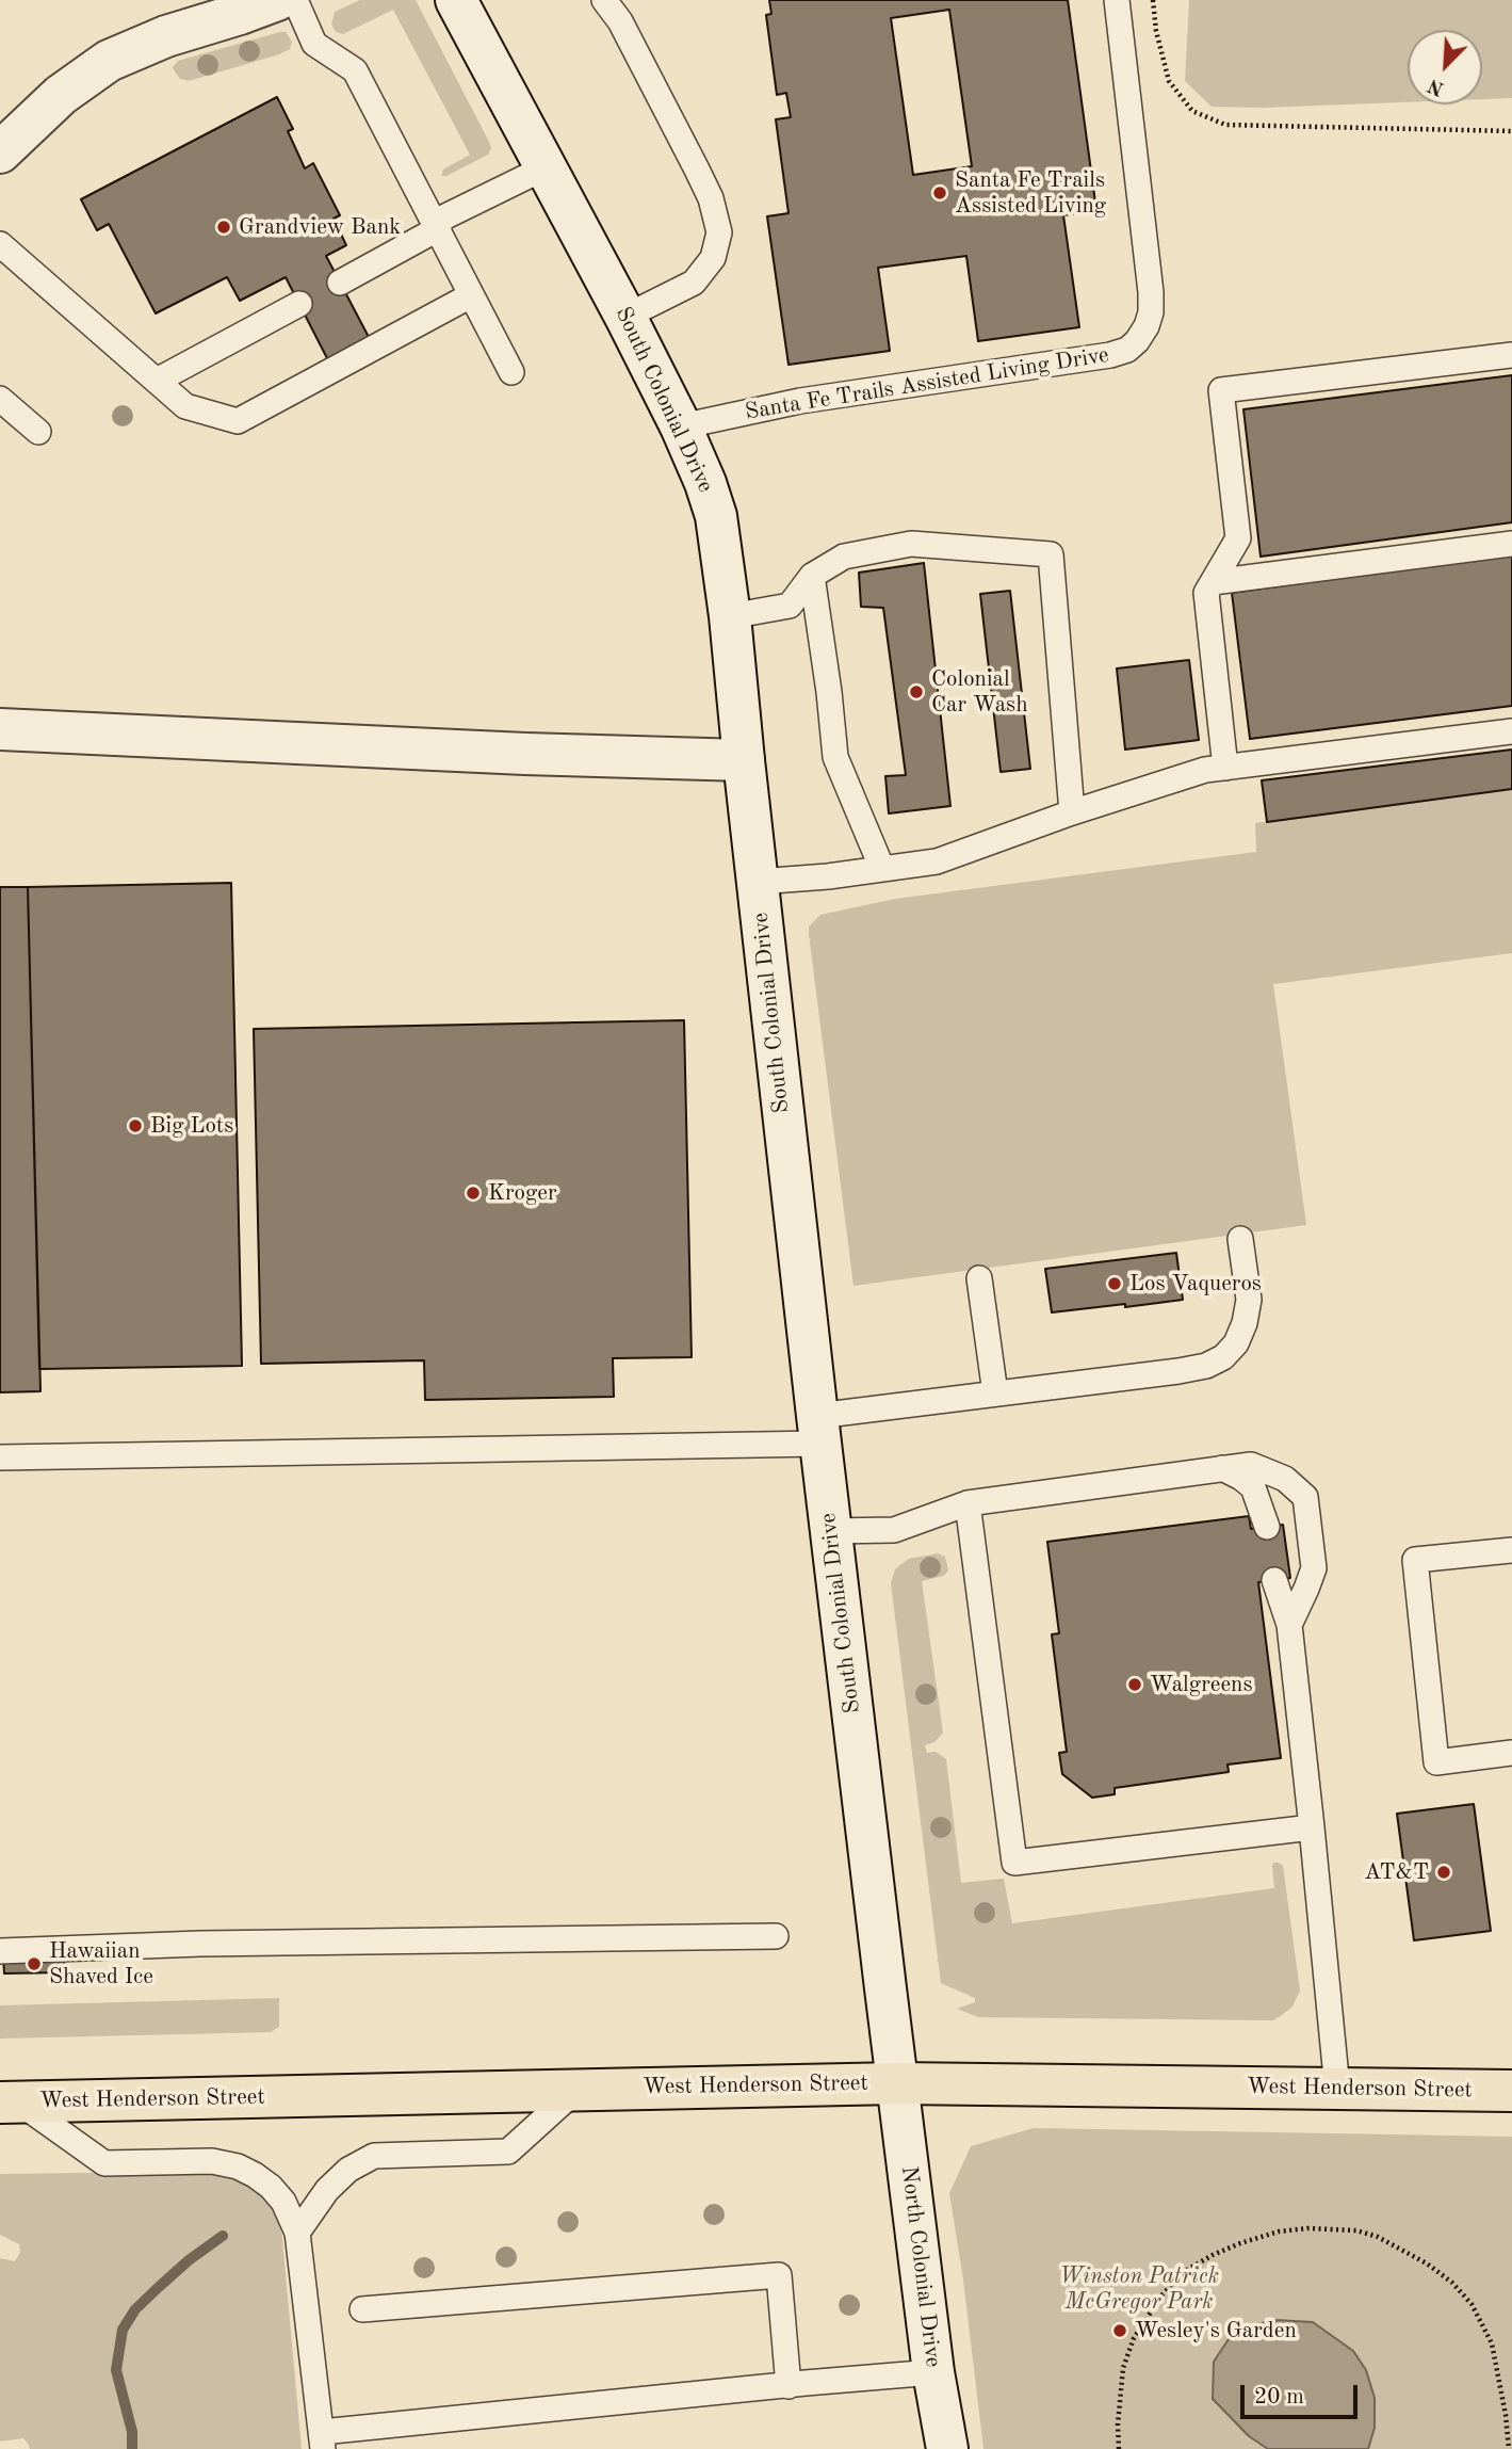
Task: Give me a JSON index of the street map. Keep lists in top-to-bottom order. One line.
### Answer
{"streets":{"main road":["West Henderson Street"],"street":["South Colonial Drive","North Colonial Drive"],"lane":["Santa Fe Trails Assisted Living Drive"]},"crossings":[["Santa Fe Trails Assisted Living Drive","South Colonial Drive"],["South Colonial Drive","West Henderson Street"],["South Colonial Drive","North Colonial Drive"],["West Henderson Street","North Colonial Drive"]],"parks":["Winston Patrick McGregor Park"],"places":["Santa Fe Trails Assisted Living","Grandview Bank","Colonial Car Wash","Big Lots","Kroger","Los Vaqueros","Walgreens","AT&T","Hawaiian Shaved Ice","Wesley's Garden"],"scale_bar":"20 m","north":"bottom left"}
